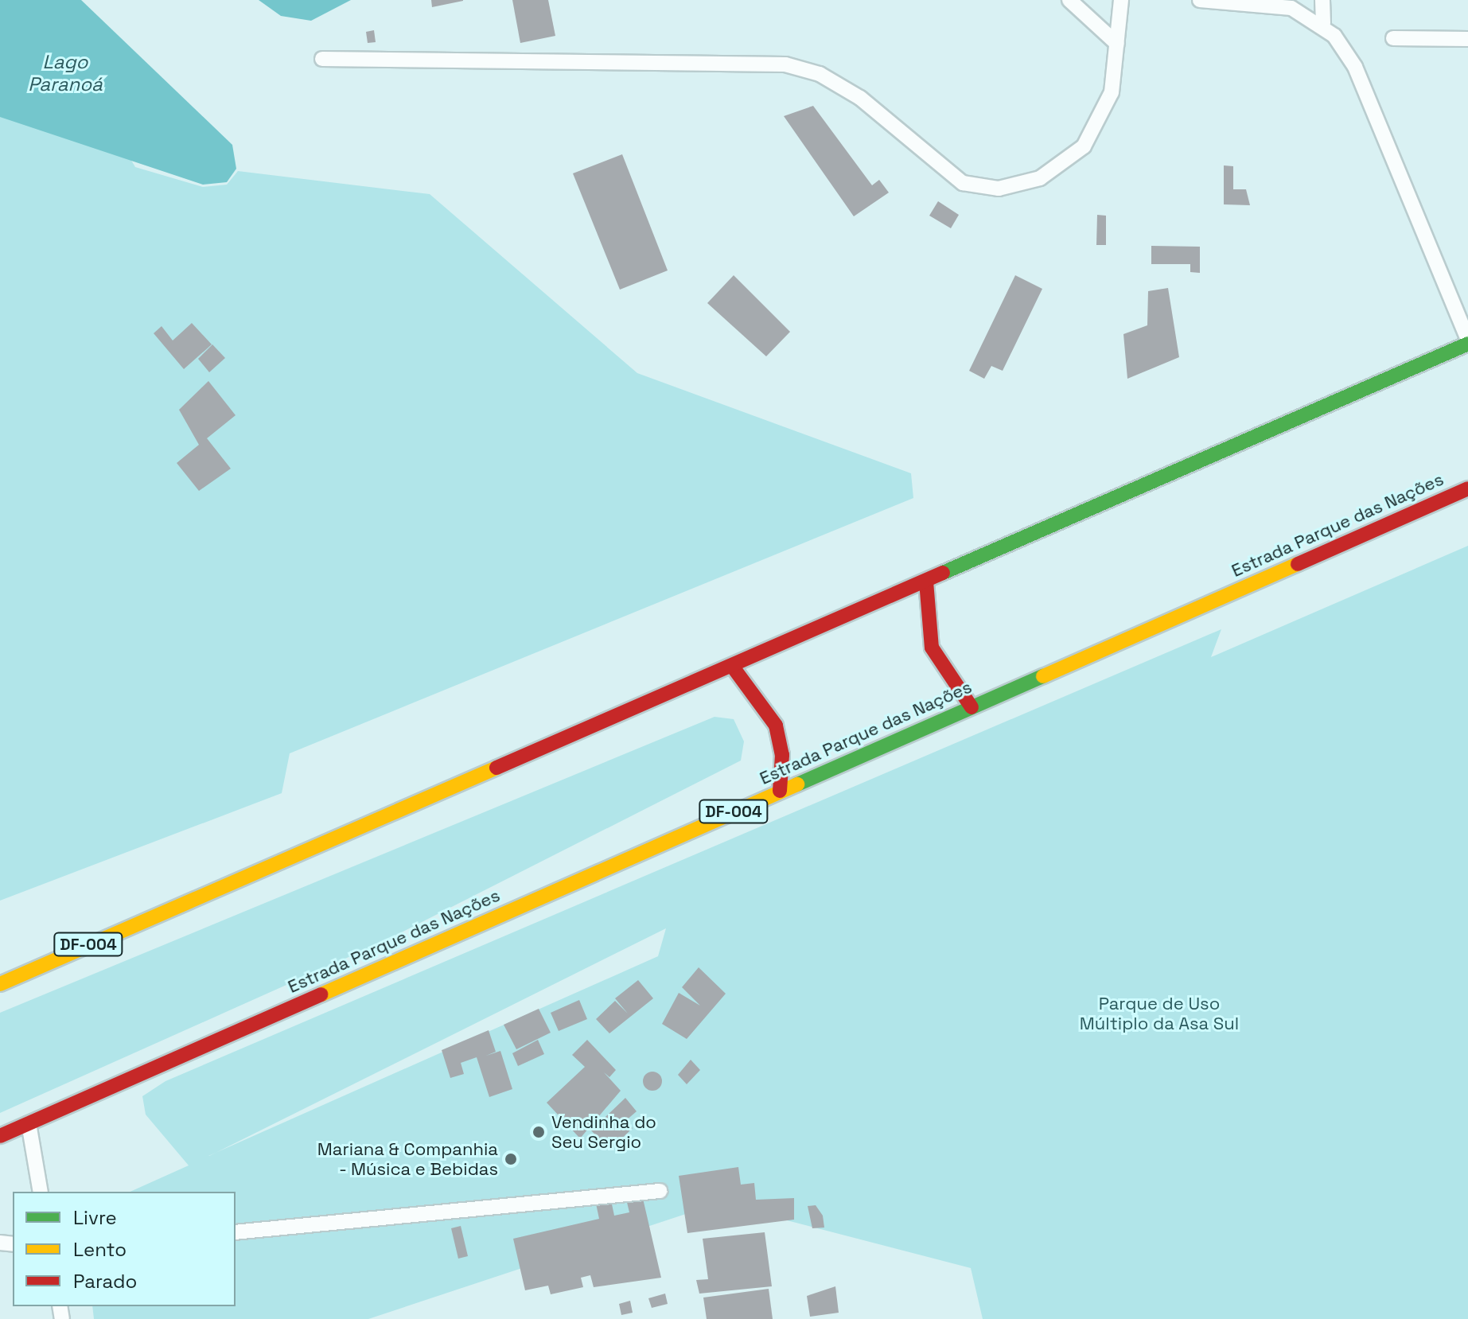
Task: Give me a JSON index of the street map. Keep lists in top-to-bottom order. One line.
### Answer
{"streets":{"highway":["Estrada Parque das Nações","DF-004"]},"water":["Lago Paranoá"],"parks":["Parque de Uso Múltiplo da Asa Sul"],"places":["Vendinha do Seu Sergio","Mariana & Companhia - Música e Bebidas"],"legend":["Livre","Lento","Parado"]}
